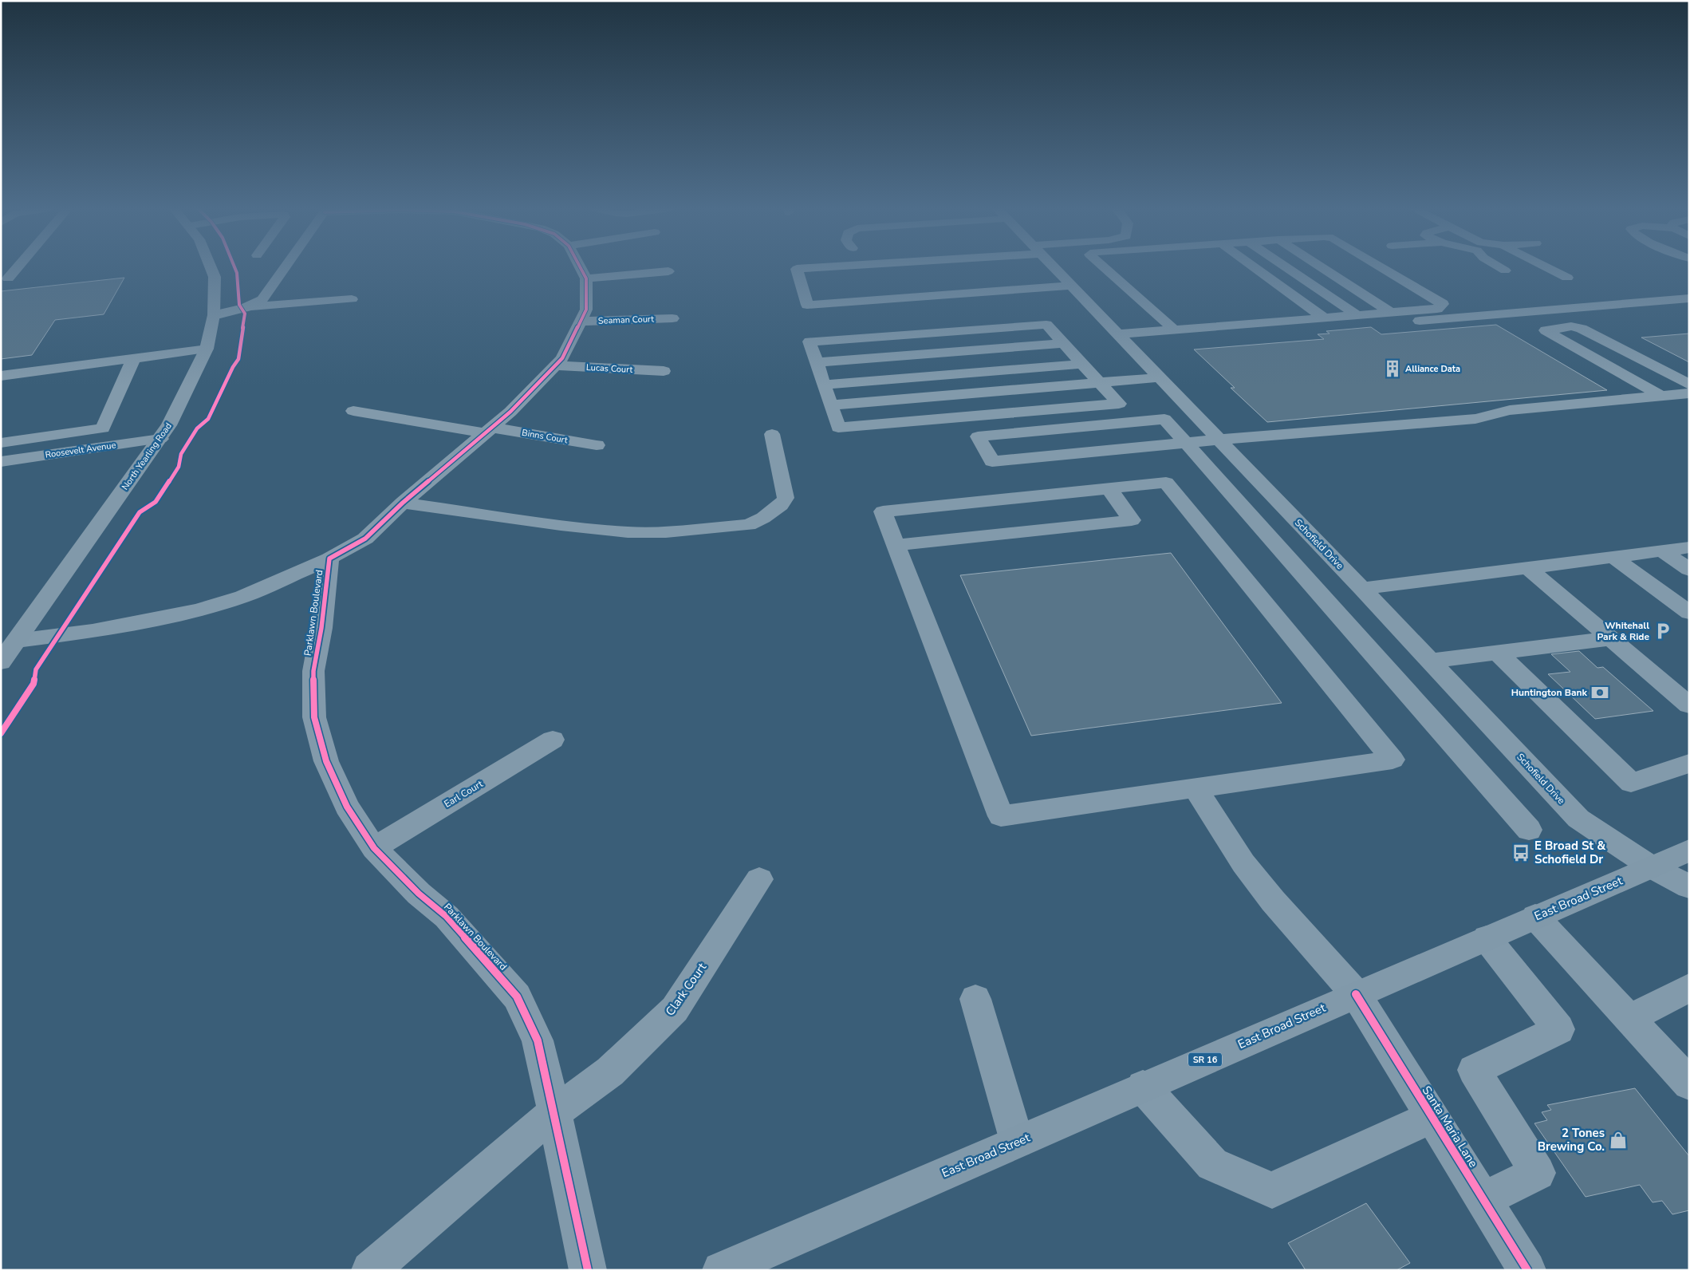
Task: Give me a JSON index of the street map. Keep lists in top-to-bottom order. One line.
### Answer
{"streets":{"main road":["North Yearling Road","East Broad Street","SR 16"],"street":["Seaman Court","Lucas Court","Binns Court","Roosevelt Avenue","Schofield Drive","Parklawn Boulevard","Earl Court","Clark Court","Santa Maria Lane"]},"crossings":[["Seaman Court","Parklawn Boulevard"],["Lucas Court","Parklawn Boulevard"],["Binns Court","Parklawn Boulevard"],["Roosevelt Avenue","North Yearling Road"],["North Yearling Road","Parklawn Boulevard"],["Schofield Drive","East Broad Street"],["Parklawn Boulevard","Earl Court"],["Parklawn Boulevard","Clark Court"],["East Broad Street","Santa Maria Lane"]],"places":{"building":["Alliance Data"],"parking":["Whitehall Park & Ride"],"bank":["Huntington Bank"],"bus stop":["E Broad St & Schofield Dr"],"shop":["2 Tones Brewing Co."]}}
